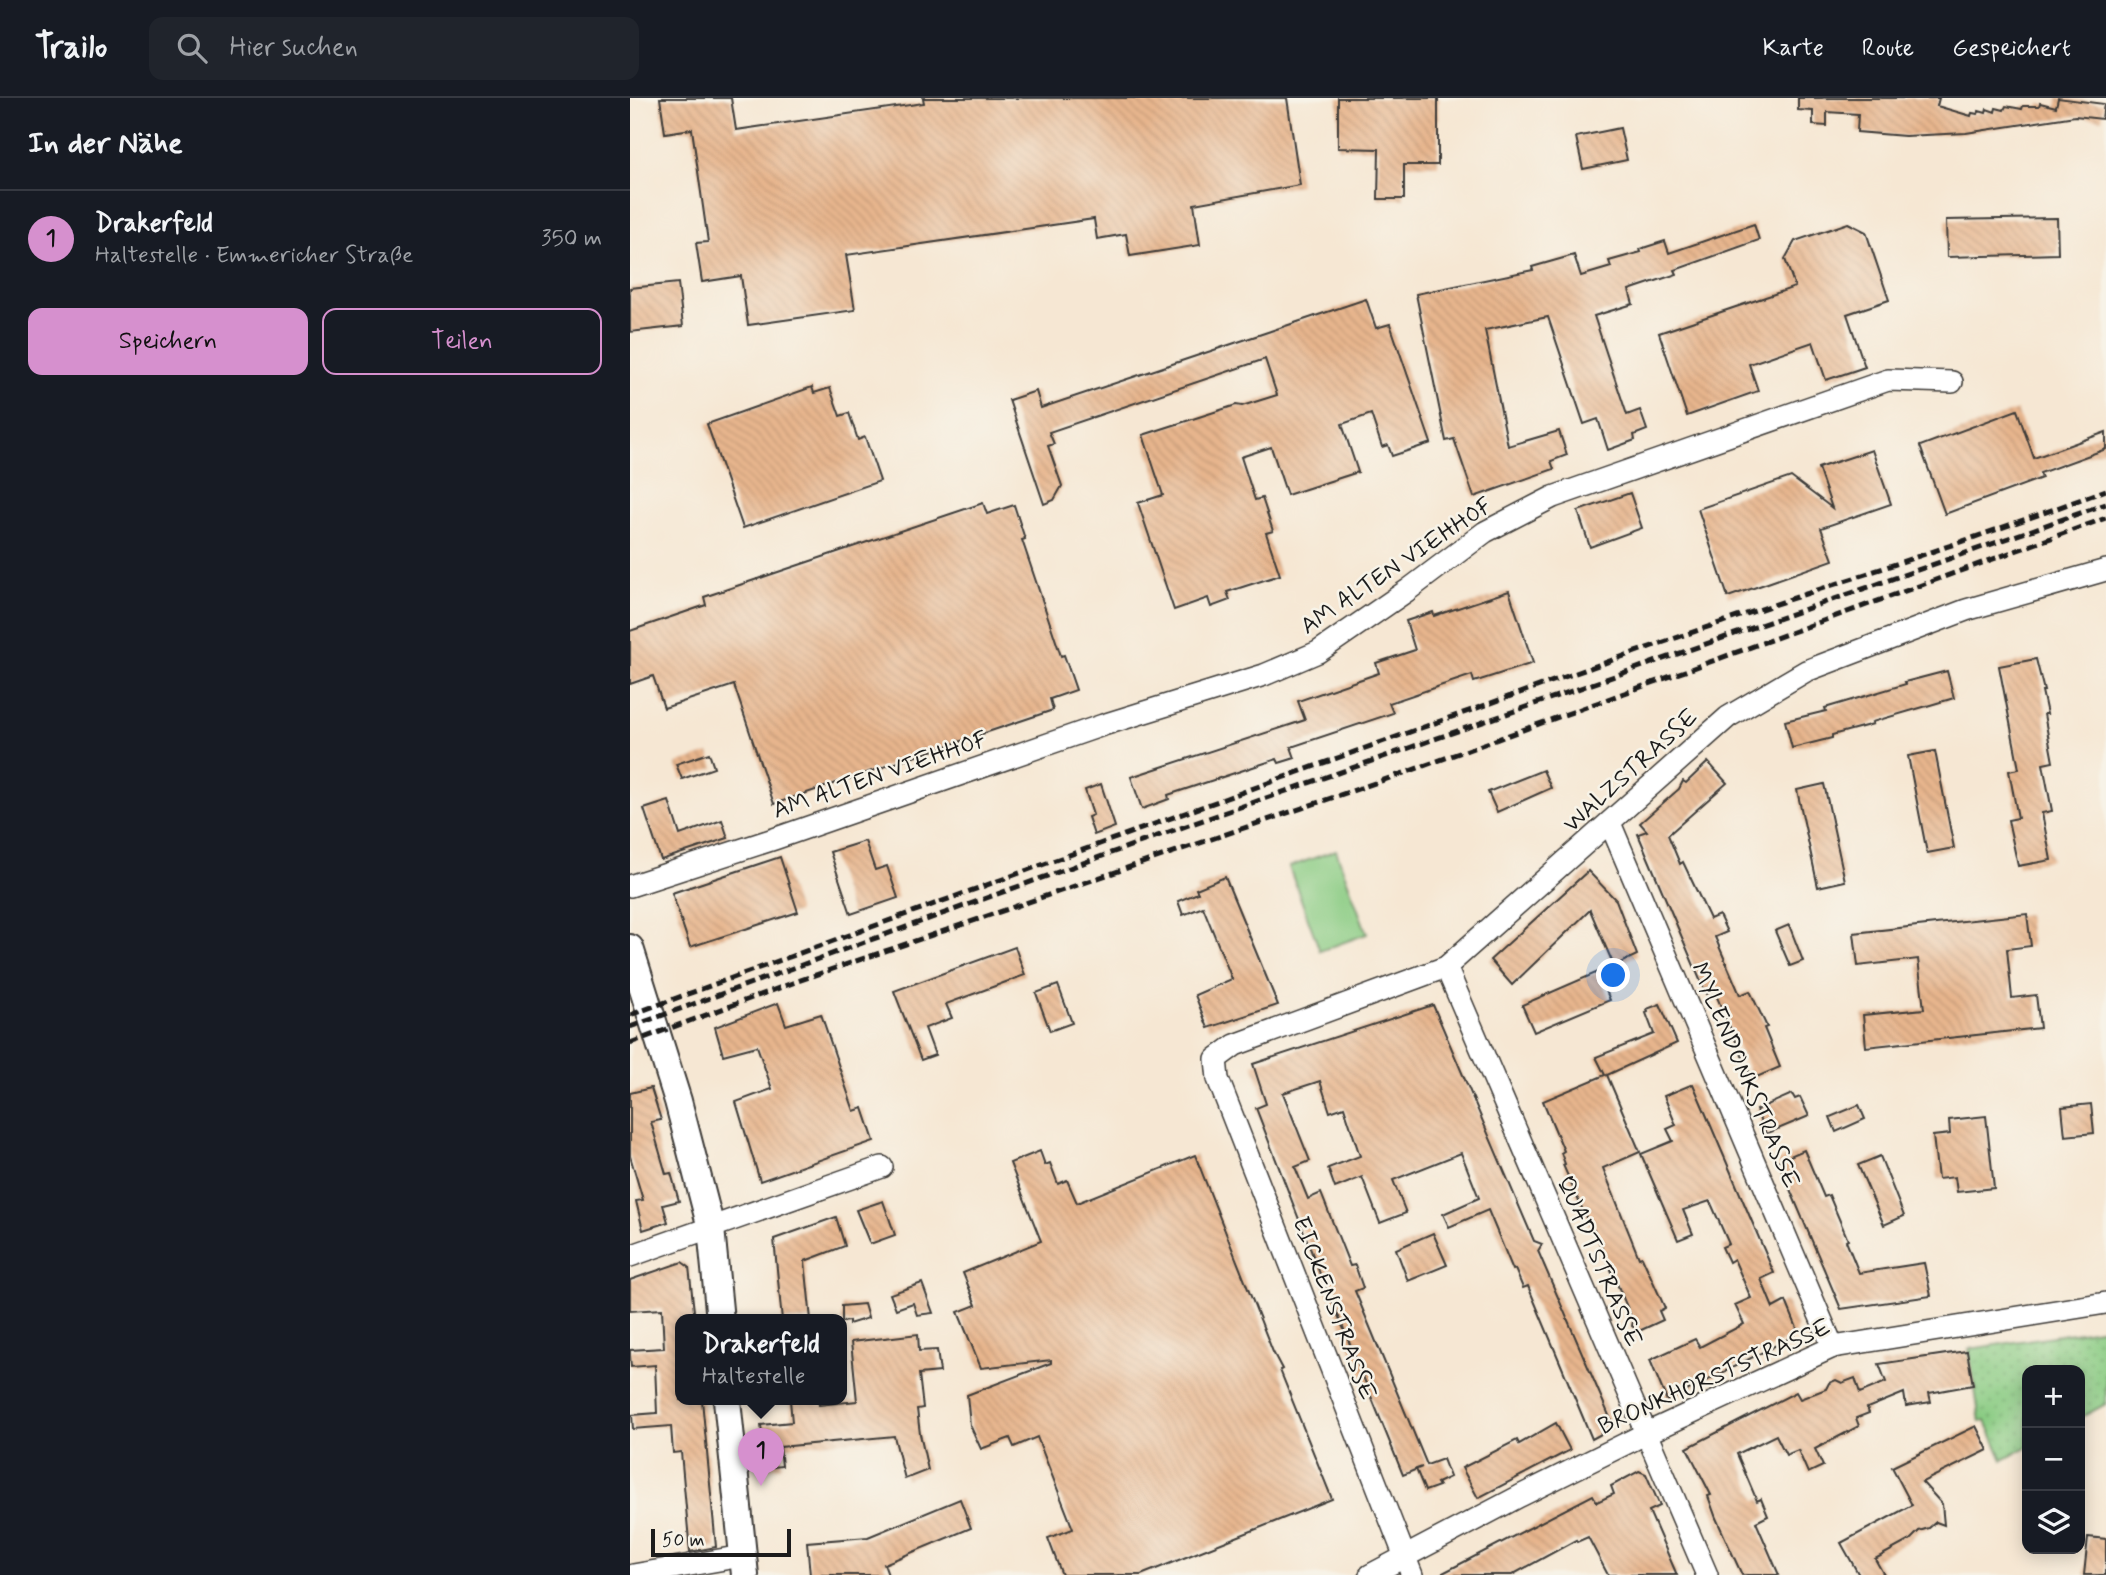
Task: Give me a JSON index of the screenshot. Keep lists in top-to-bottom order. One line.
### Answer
{"streets":{"street":["AM ALTEN VIEHHOF","WALZSTRASSE","MYLENDONKSTRASSE","QUADTSTRASSE","EICKENSTRASSE","BRONKHORSTSTRASSE"]},"crossings":[["WALZSTRASSE","MYLENDONKSTRASSE"],["WALZSTRASSE","QUADTSTRASSE"],["WALZSTRASSE","EICKENSTRASSE"],["MYLENDONKSTRASSE","BRONKHORSTSTRASSE"],["QUADTSTRASSE","BRONKHORSTSTRASSE"],["EICKENSTRASSE","BRONKHORSTSTRASSE"]],"scale_bar":"50 m","page":{"header":"Trailo","search":"Hier suchen","nav":["Karte","Route","Gespeichert"],"heading":"In der Nähe","list":[{"mark":"1","name":"Drakerfeld","note":"Haltestelle · Emmericher Straße","value":"350 m"}],"buttons":["Speichern","Teilen"],"popup":["Drakerfeld","Haltestelle"],"map_buttons":["+","−"],"pins":"1","scale":"50 m"}}
